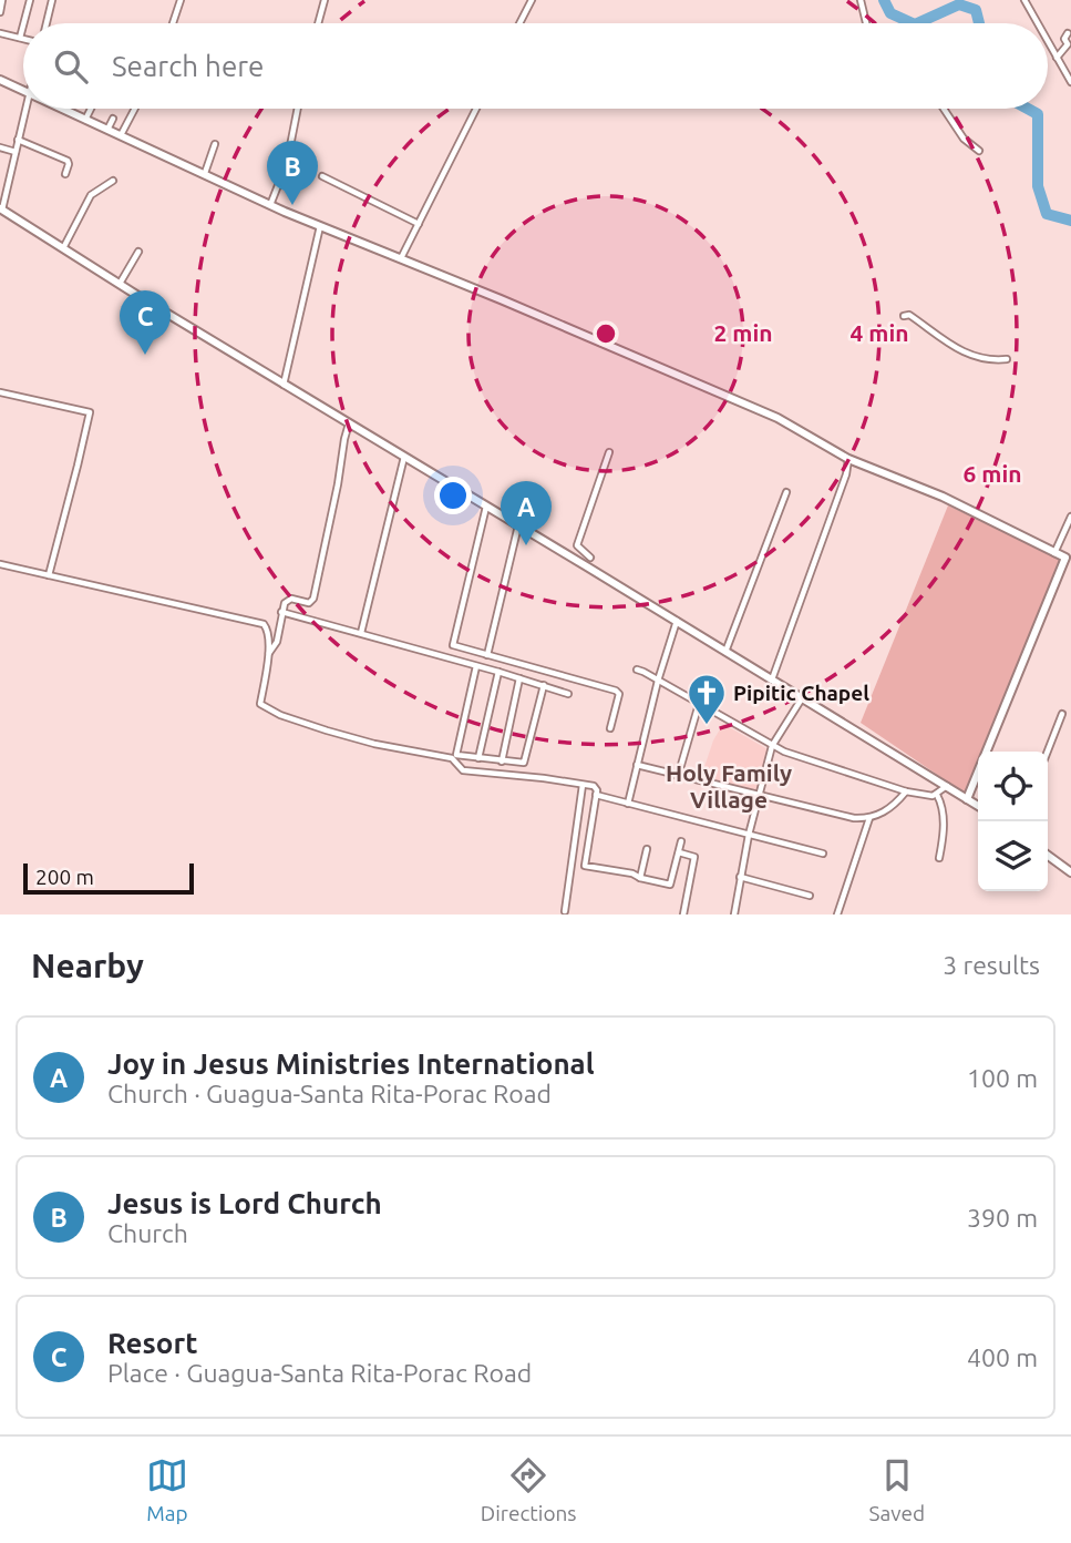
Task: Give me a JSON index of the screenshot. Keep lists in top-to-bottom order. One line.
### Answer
{"districts":["Holy Family Village"],"places":{"church":["Pipitic Chapel"]},"scale_bar":"200 m","page":{"search":"Search here","pins":["B","C","A"],"scale":"200 m","heading":["Nearby","3 results"],"list":[{"mark":"A","name":"Joy in Jesus Ministries International","note":"Church · Guagua-Santa Rita-Porac Road","value":"100 m"},{"mark":"B","name":"Jesus is Lord Church","note":"Church","value":"390 m"},{"mark":"C","name":"Resort","note":"Place · Guagua-Santa Rita-Porac Road","value":"400 m"}],"nav":["Map","Directions","Saved"]},"rings":["2 min","4 min","6 min"]}
